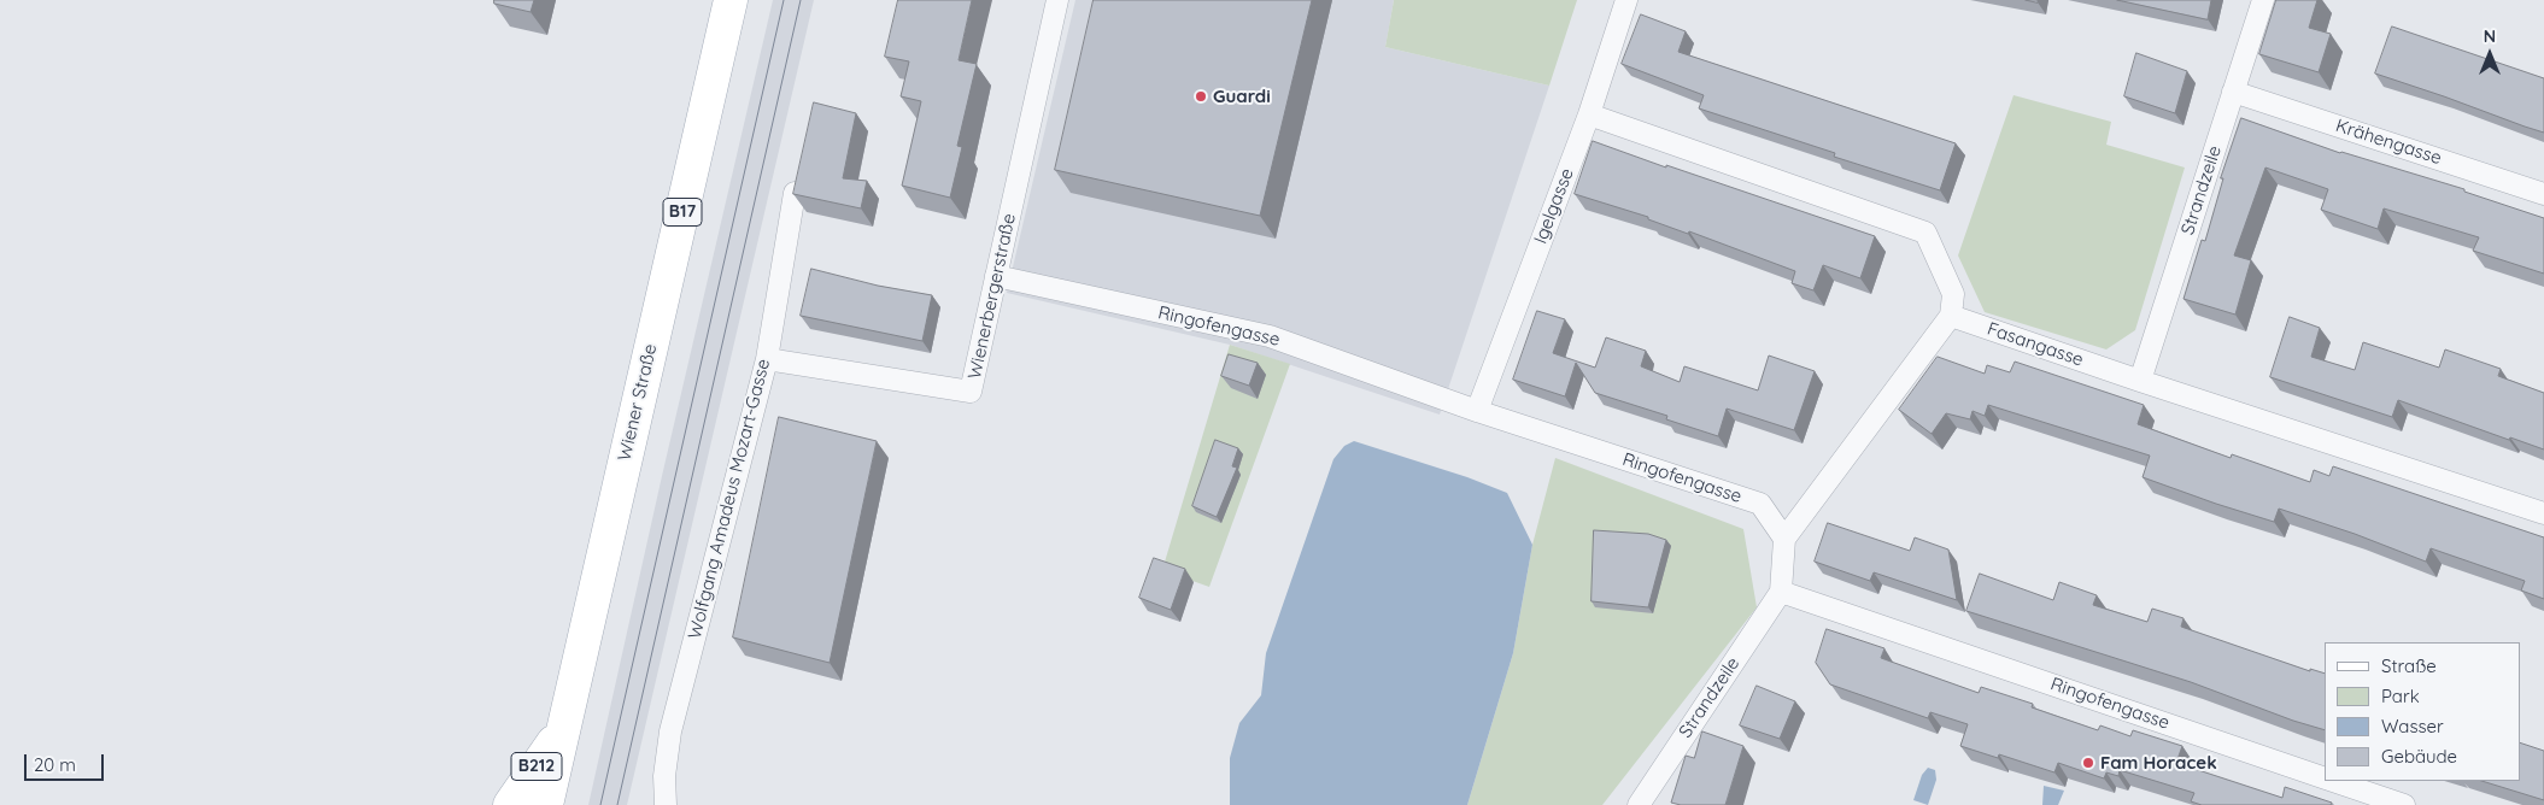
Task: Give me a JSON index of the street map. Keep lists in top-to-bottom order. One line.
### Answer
{"streets":{"main road":["B17","Wiener Straße","B212"],"street":["Krähengasse","Strandzeile","Igelgasse","Wienerbergerstraße","Ringofengasse","Fasangasse","Wolfgang Amadeus Mozart-Gasse"]},"crossings":[["Krähengasse","Strandzeile"],["Strandzeile","Ringofengasse"],["Strandzeile","Fasangasse"],["Igelgasse","Ringofengasse"],["Wienerbergerstraße","Ringofengasse"],["Wienerbergerstraße","Wolfgang Amadeus Mozart-Gasse"],["Wiener Straße","B212"]],"places":["Guardi","Fam Horacek"],"legend":["Straße","Park","Wasser","Gebäude"],"scale_bar":"20 m","north":"top"}
